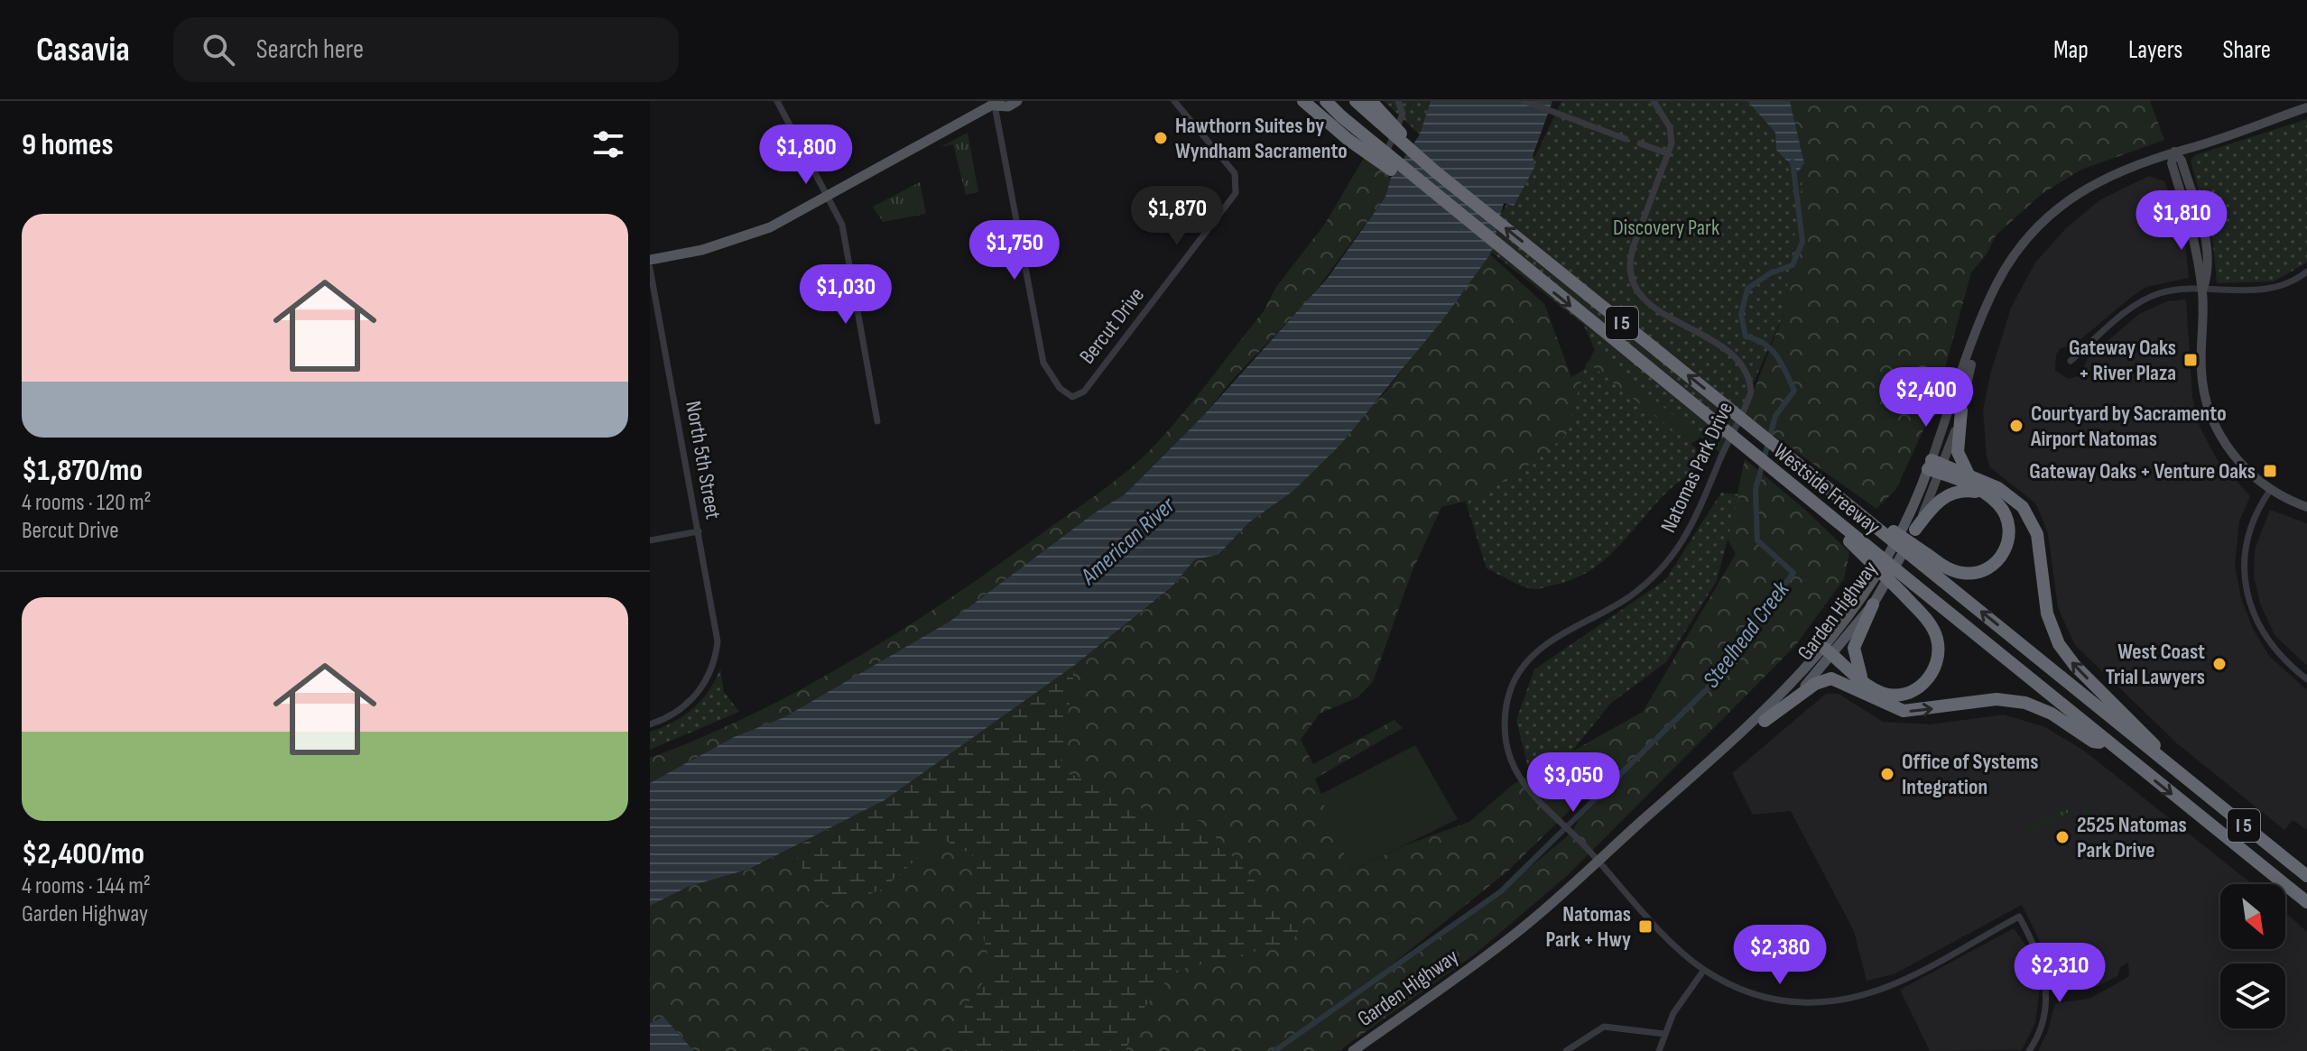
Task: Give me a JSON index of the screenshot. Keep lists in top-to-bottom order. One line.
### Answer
{"streets":{"highway":["I 5","Westside Freeway"],"main road":["Garden Highway"],"street":["Bercut Drive","North 5th Street","Natomas Park Drive"]},"crossings":[["Natomas Park Drive","Garden Highway"]],"water":["American River","Steelhead Creek"],"parks":["Discovery Park"],"places":{"other":["Hawthorn Suites by Wyndham Sacramento","Courtyard by Sacramento Airport Natomas","West Coast Trial Lawyers","Office of Systems Integration","2525 Natomas Park Drive"],"transit":["Gateway Oaks + River Plaza","Gateway Oaks + Venture Oaks","Natomas Park + Hwy"]},"north":"bottom right","page":{"header":"Casavia","search":"Search here","nav":["Map","Layers","Share"],"heading":"9 homes","price":["$1,800","$1,870","$1,810","$1,750","$1,030","$2,400","$3,050","$2,380","$2,310"],"list":[{"name":"$1,870/mo","note":"4 rooms · 120 m² · Bercut Drive"},{"name":"$2,400/mo","note":"4 rooms · 144 m² · Garden Highway"}]}}
